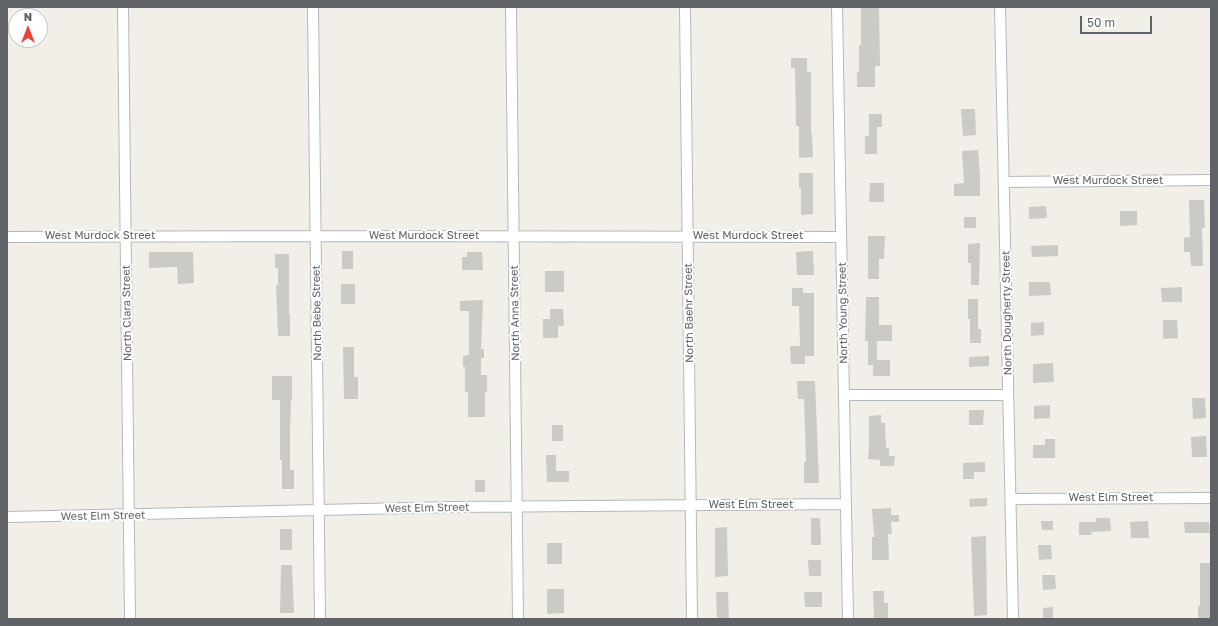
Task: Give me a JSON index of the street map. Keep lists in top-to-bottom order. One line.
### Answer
{"streets":{"street":["West Murdock Street","North Clara Street","North Bebe Street","North Anna Street","North Baehr Street","North Young Street","North Dougherty Street","West Elm Street"]},"crossings":[["West Murdock Street","North Clara Street"],["West Murdock Street","North Bebe Street"],["West Murdock Street","North Anna Street"],["West Murdock Street","North Baehr Street"],["West Murdock Street","North Young Street"],["West Murdock Street","North Dougherty Street"],["North Clara Street","West Elm Street"],["North Bebe Street","West Elm Street"],["North Anna Street","West Elm Street"],["North Baehr Street","West Elm Street"],["North Young Street","West Elm Street"],["North Dougherty Street","West Elm Street"]],"scale_bar":"50 m","north":"top"}
